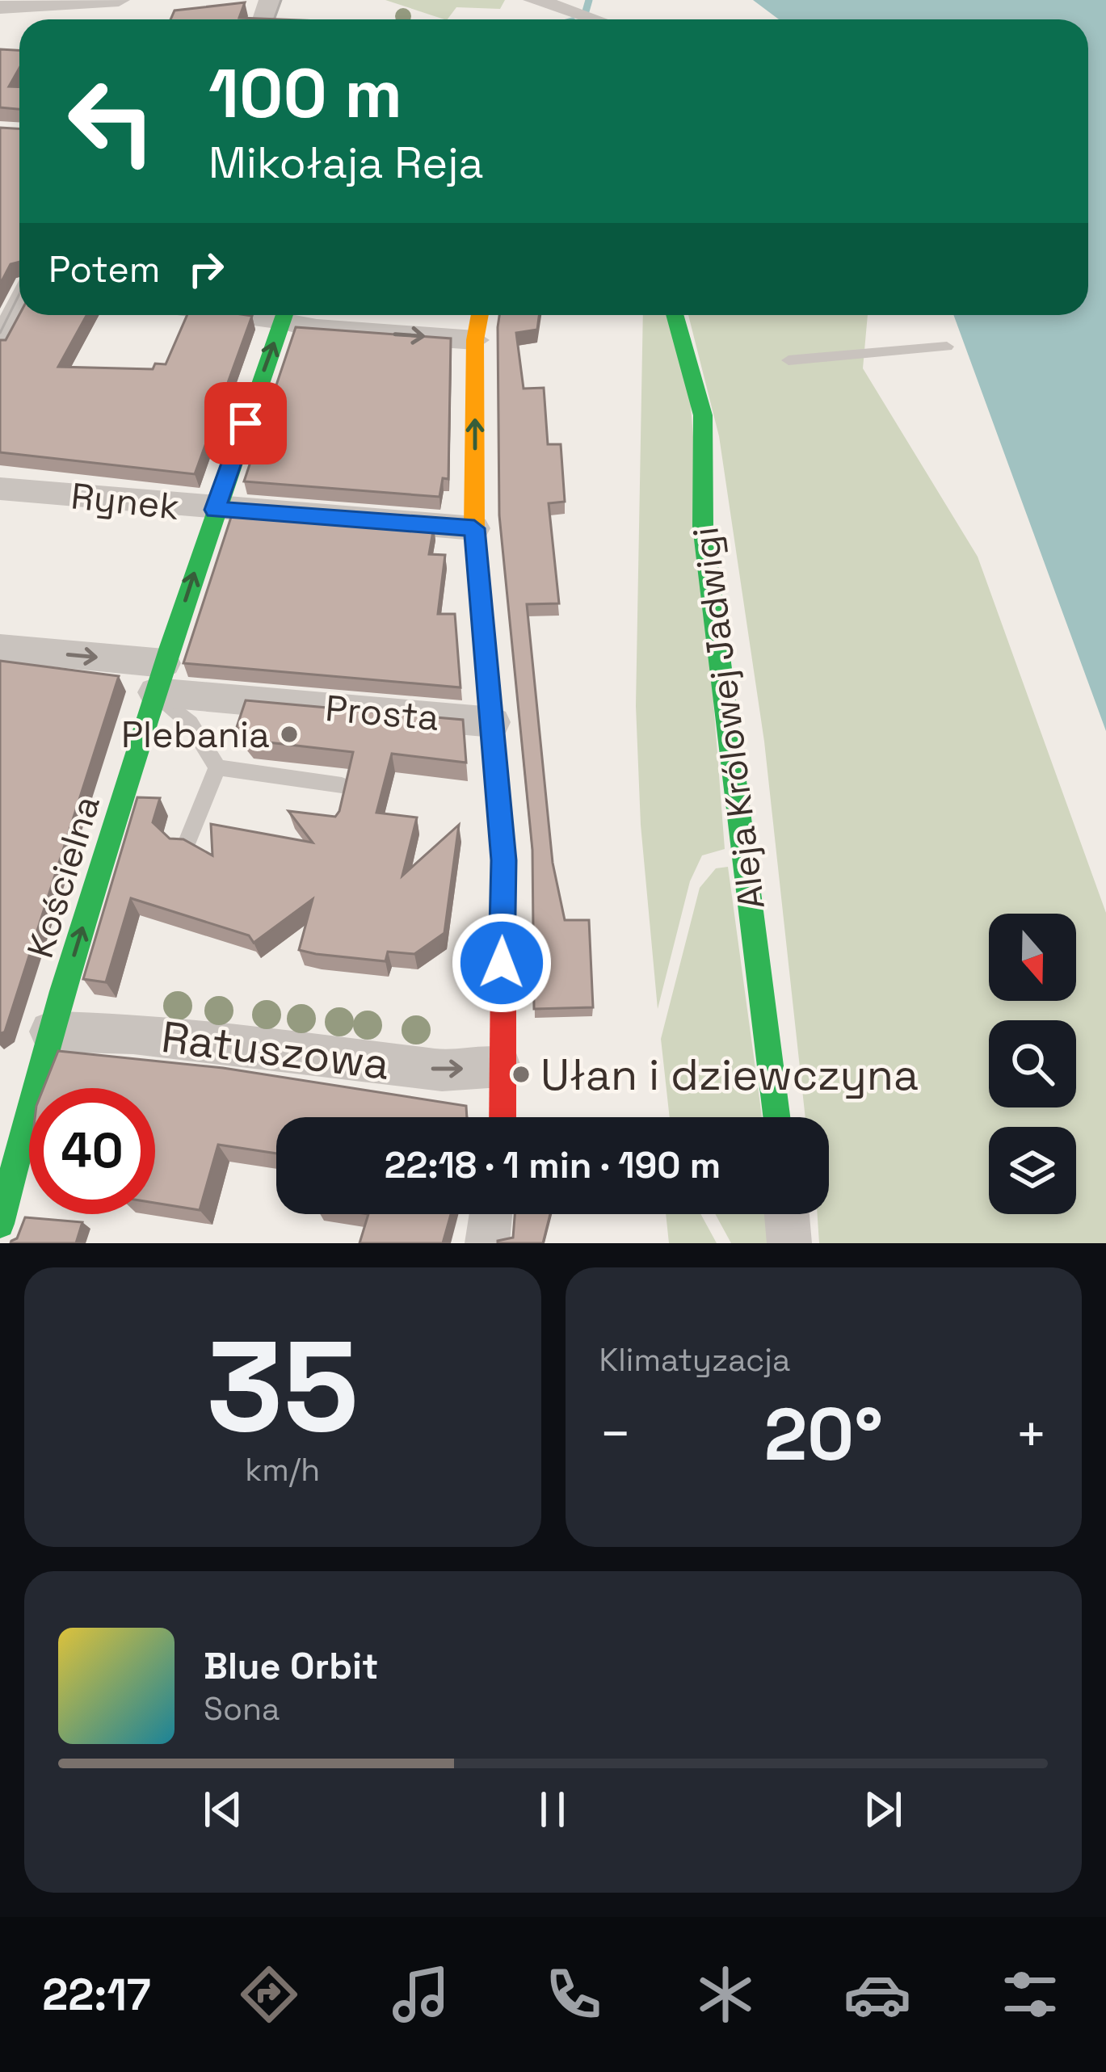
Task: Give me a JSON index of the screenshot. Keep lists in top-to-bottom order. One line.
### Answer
{"streets":{"street":["Rynek","Prosta","Aleja Królowej Jadwigi","Kościelna","Ratuszowa"]},"crossings":[["Rynek","Prosta"],["Rynek","Kościelna"],["Prosta","Kościelna"],["Kościelna","Ratuszowa"]],"one_way":["Rynek","Kościelna","Ratuszowa"],"places":["Plebania","Ułan i dziewczyna"],"north":"bottom","page":{"turn":["100 m","Mikołaja Reja"],"then":"Potem","limit":"40","trip":"22:18 · 1 min · 190 m","tile":[["35","km/h"],"Klimatyzacja"],"heat":["−","20°","+"],"song":["Blue Orbit","Sona"],"tabs":"22:17"}}
